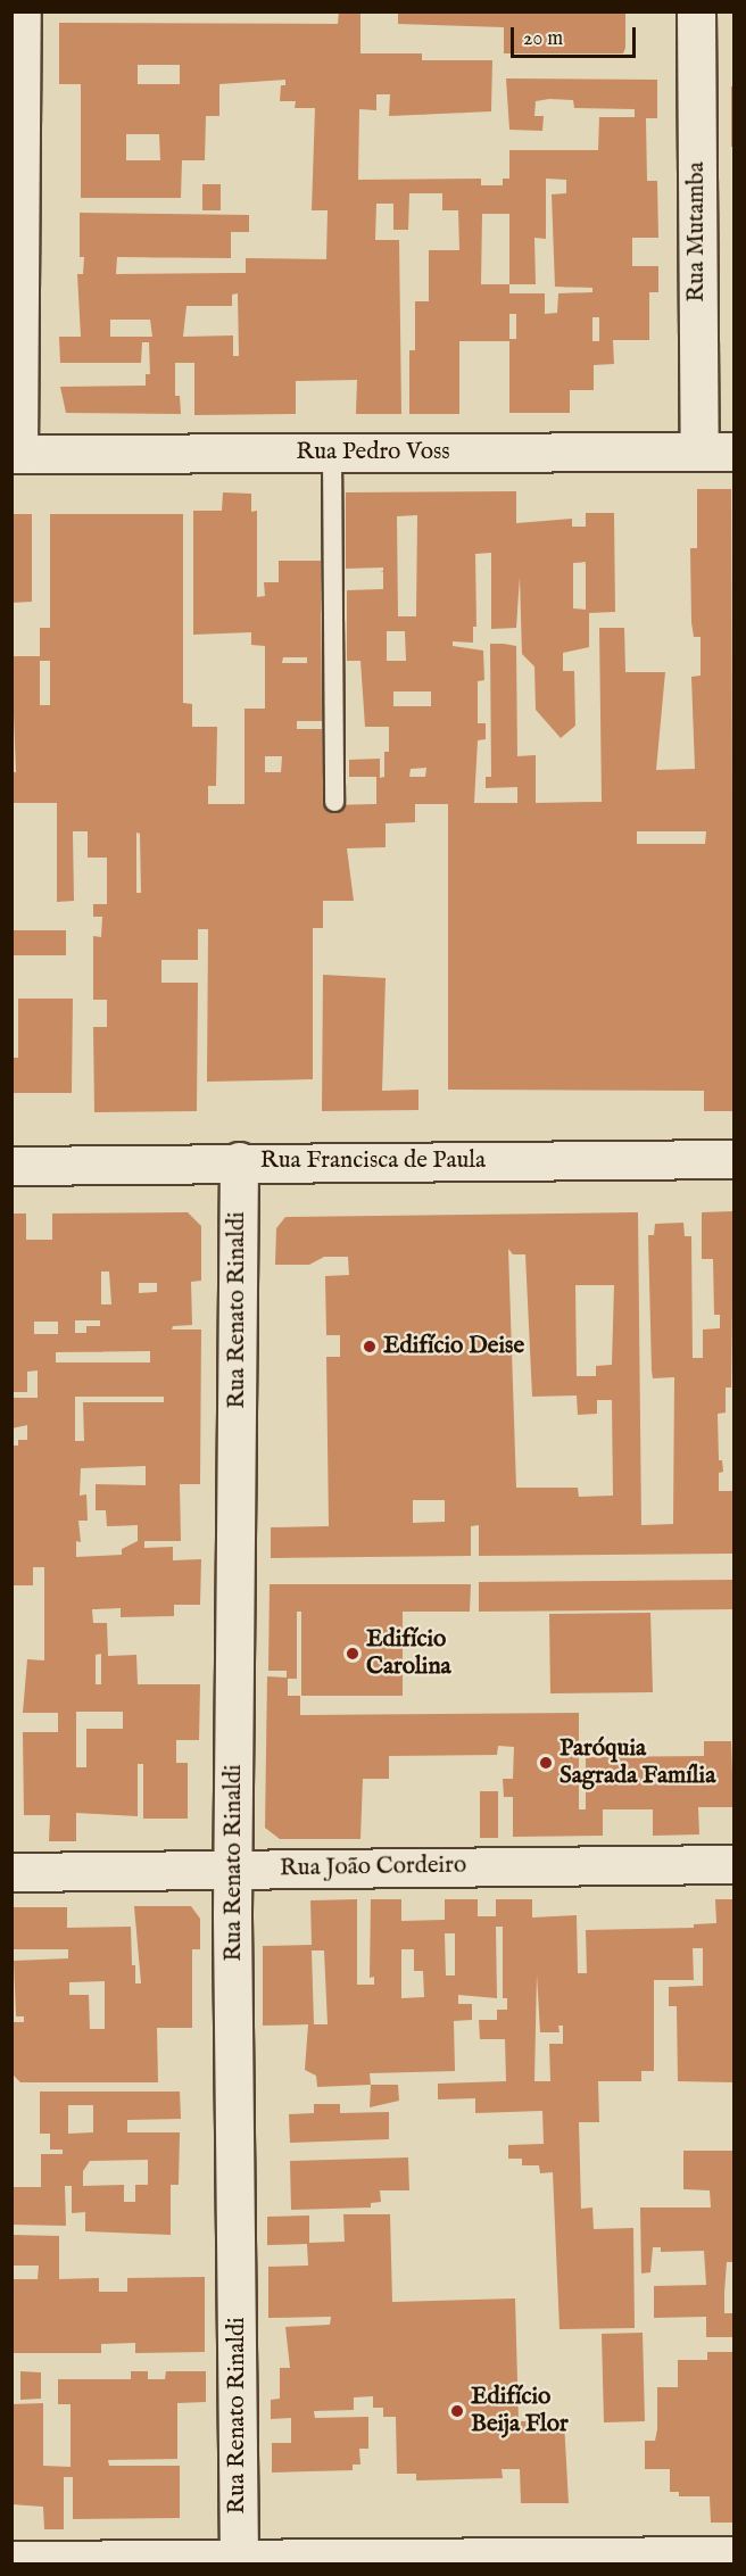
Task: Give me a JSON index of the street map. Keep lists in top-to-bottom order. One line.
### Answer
{"streets":{"street":["Rua Mutamba","Rua Pedro Voss","Rua Francisca de Paula","Rua Renato Rinaldi","Rua João Cordeiro"]},"crossings":[["Rua Mutamba","Rua Pedro Voss"],["Rua Francisca de Paula","Rua Renato Rinaldi"],["Rua Renato Rinaldi","Rua João Cordeiro"]],"places":["Edifício Deise","Edifício Carolina","Paróquia Sagrada Família","Edifício Beija Flor"],"scale_bar":"20 m"}
